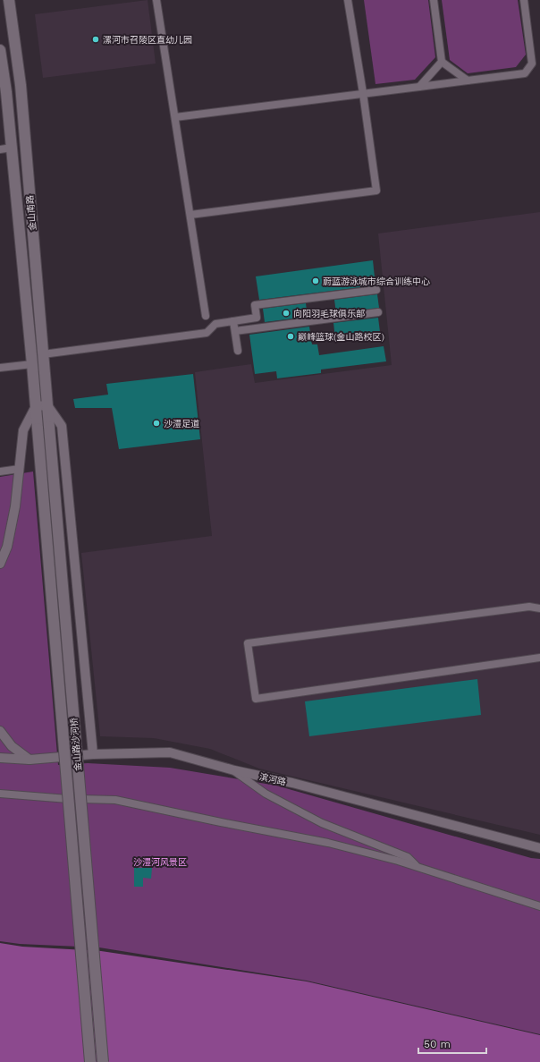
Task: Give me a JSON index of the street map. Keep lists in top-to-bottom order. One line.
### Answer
{"streets":{"main road":["金山南路","金山路沙河桥"],"street":["滨河路"]},"crossings":[["金山南路","金山路沙河桥"]],"parks":["沙澧河风景区"],"places":["漯河市召陵区直幼儿园","蔚蓝游泳城市综合训练中心","向阳羽毛球俱乐部","巅峰篮球(金山路校区)","沙澧足道"],"scale_bar":"50 m"}
